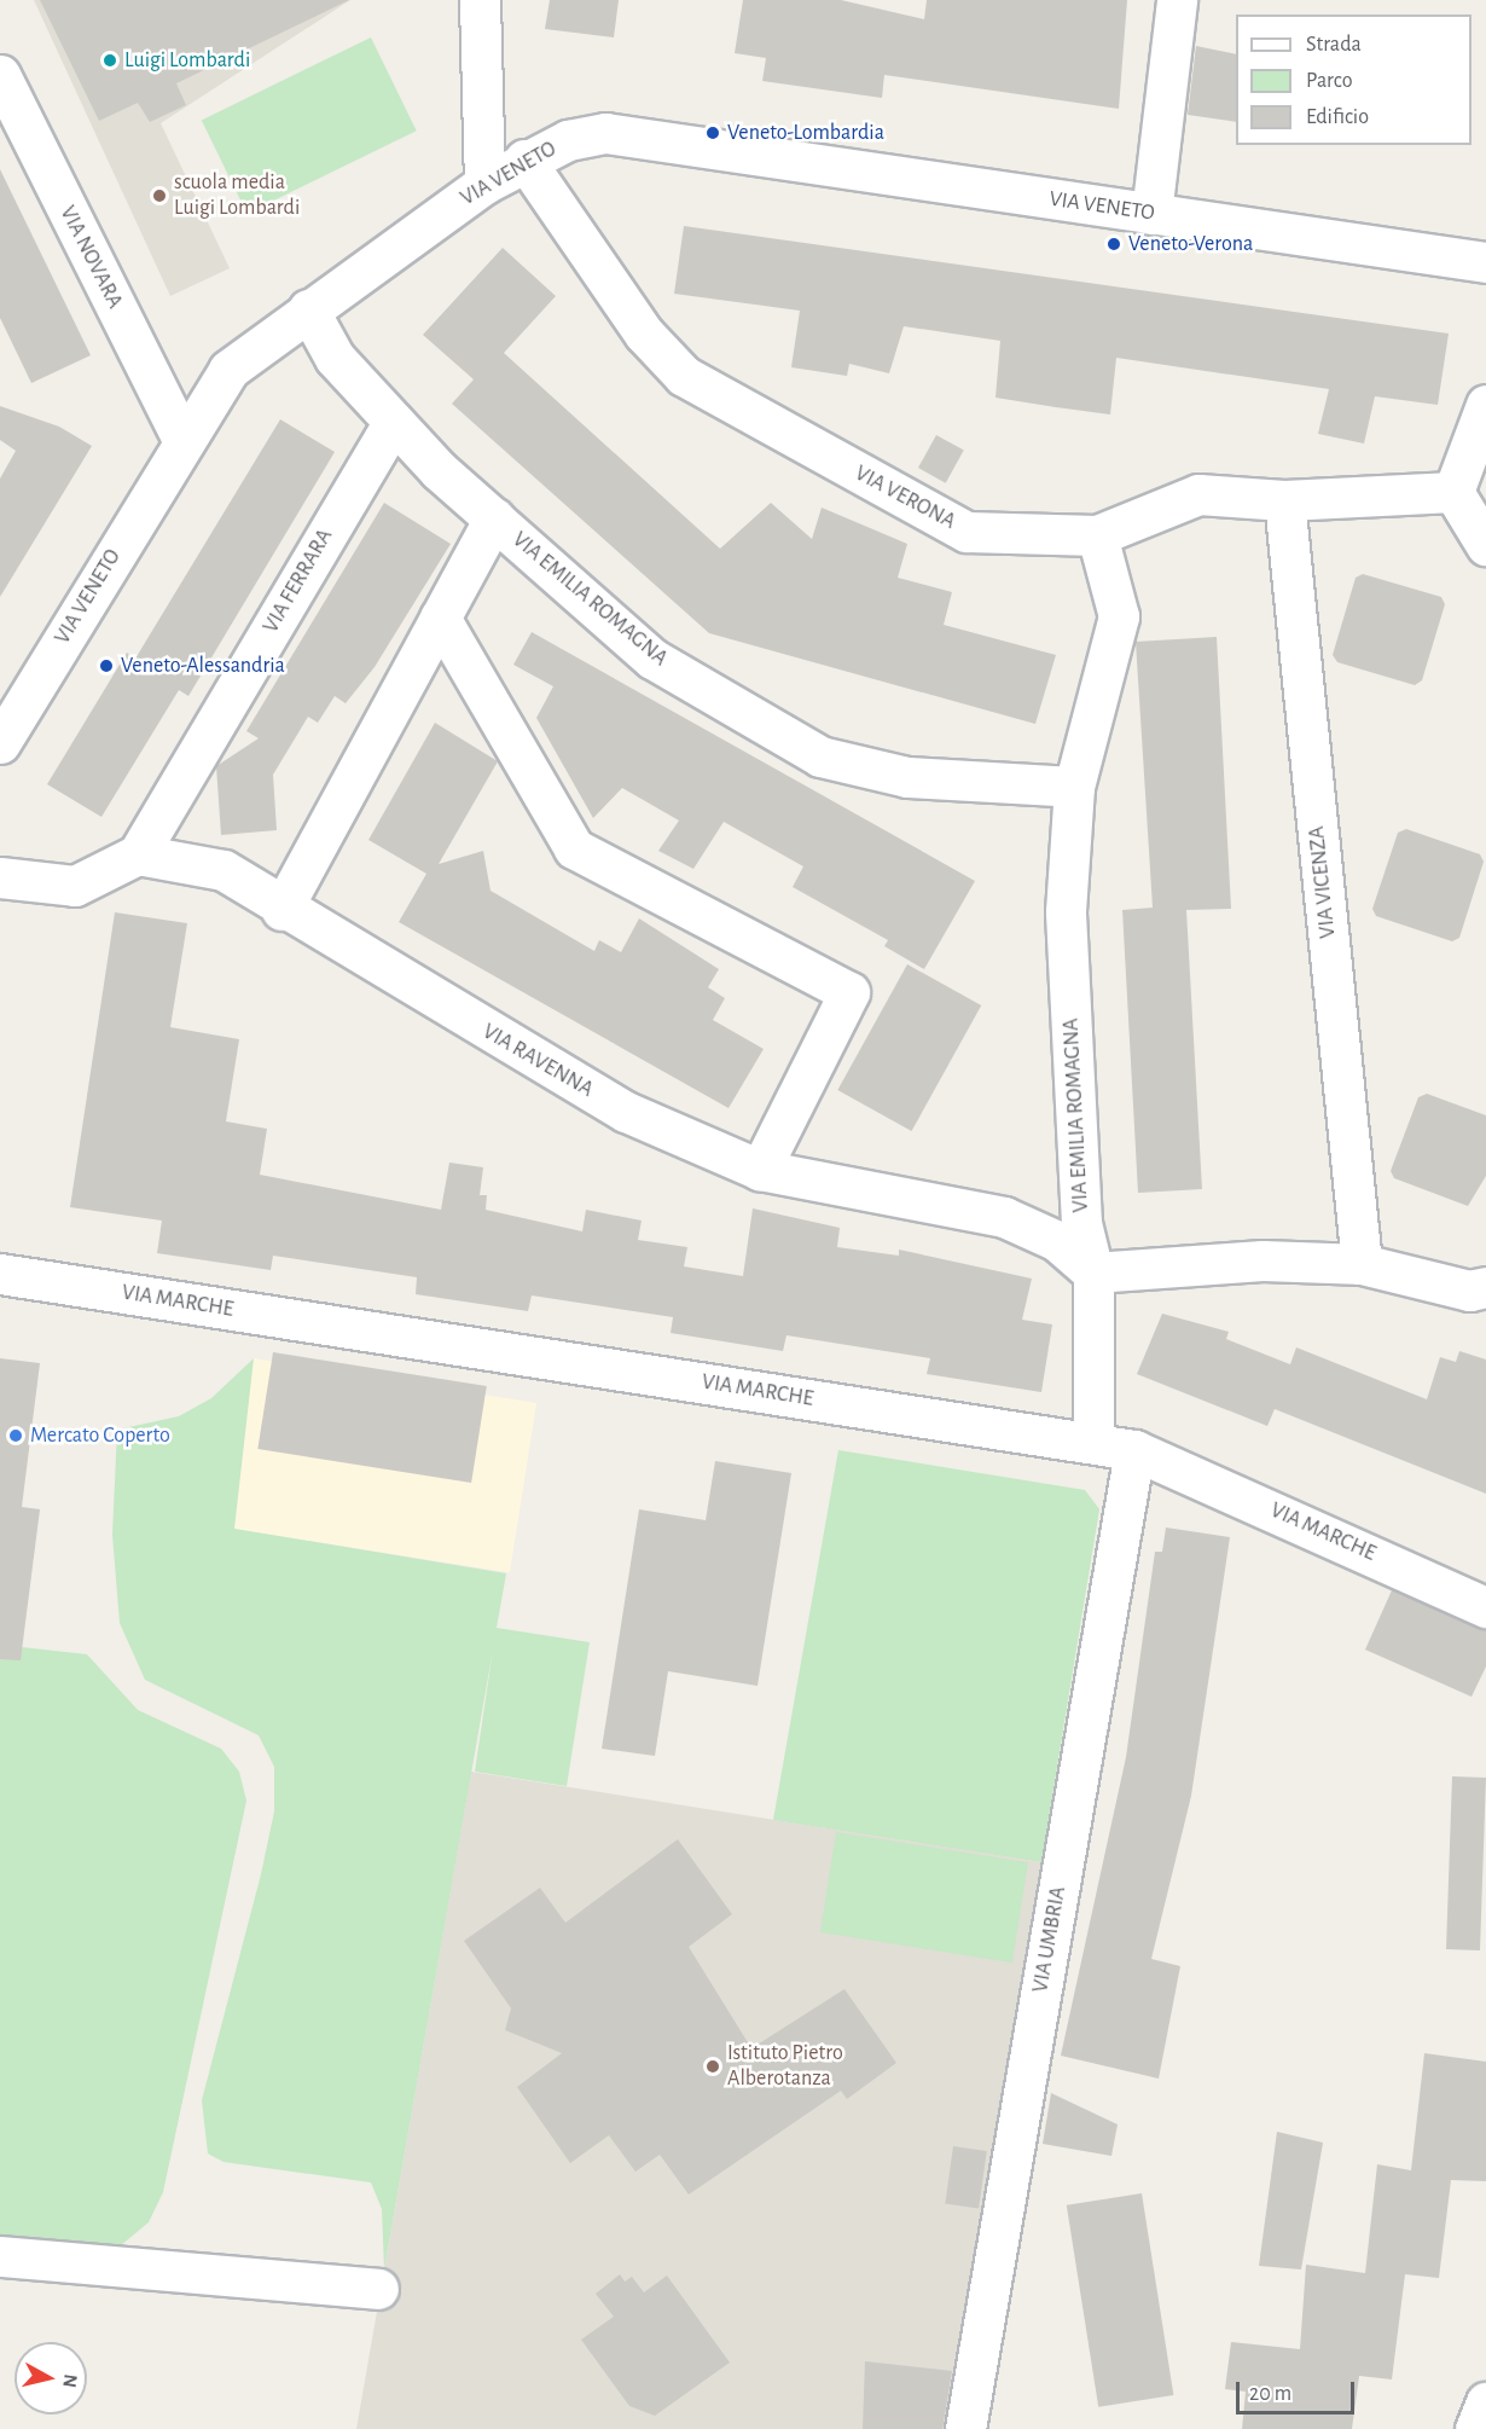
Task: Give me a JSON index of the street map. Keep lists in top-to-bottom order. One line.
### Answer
{"streets":{"street":["VIA VENETO","VIA NOVARA","VIA VERONA","VIA FERRARA","VIA EMILIA ROMAGNA","VIA VICENZA","VIA RAVENNA","VIA MARCHE","VIA UMBRIA"]},"crossings":[["VIA VENETO","VIA NOVARA"],["VIA VENETO","VIA VERONA"],["VIA VENETO","VIA EMILIA ROMAGNA"],["VIA VERONA","VIA EMILIA ROMAGNA"],["VIA VERONA","VIA VICENZA"],["VIA FERRARA","VIA EMILIA ROMAGNA"],["VIA FERRARA","VIA RAVENNA"],["VIA EMILIA ROMAGNA","VIA RAVENNA"],["VIA EMILIA ROMAGNA","VIA MARCHE"],["VIA MARCHE","VIA UMBRIA"]],"places":["Luigi Lombardi","Veneto-Lombardia","scuola media Luigi Lombardi","Veneto-Verona","Veneto-Alessandria","Mercato Coperto","Istituto Pietro Alberotanza"],"legend":["Strada","Parco","Edificio"],"scale_bar":"20 m","north":"right"}
